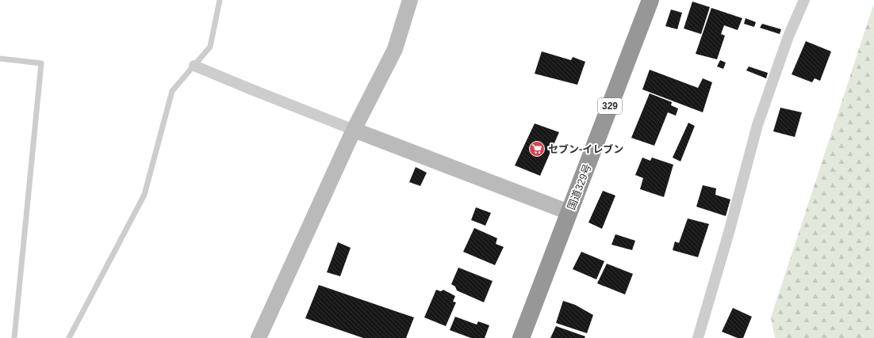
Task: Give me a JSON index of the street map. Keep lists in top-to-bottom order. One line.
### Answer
{"streets":{"highway":["329","国道329号"]},"places":{"supermarket":["セブン-イレブン"]}}
